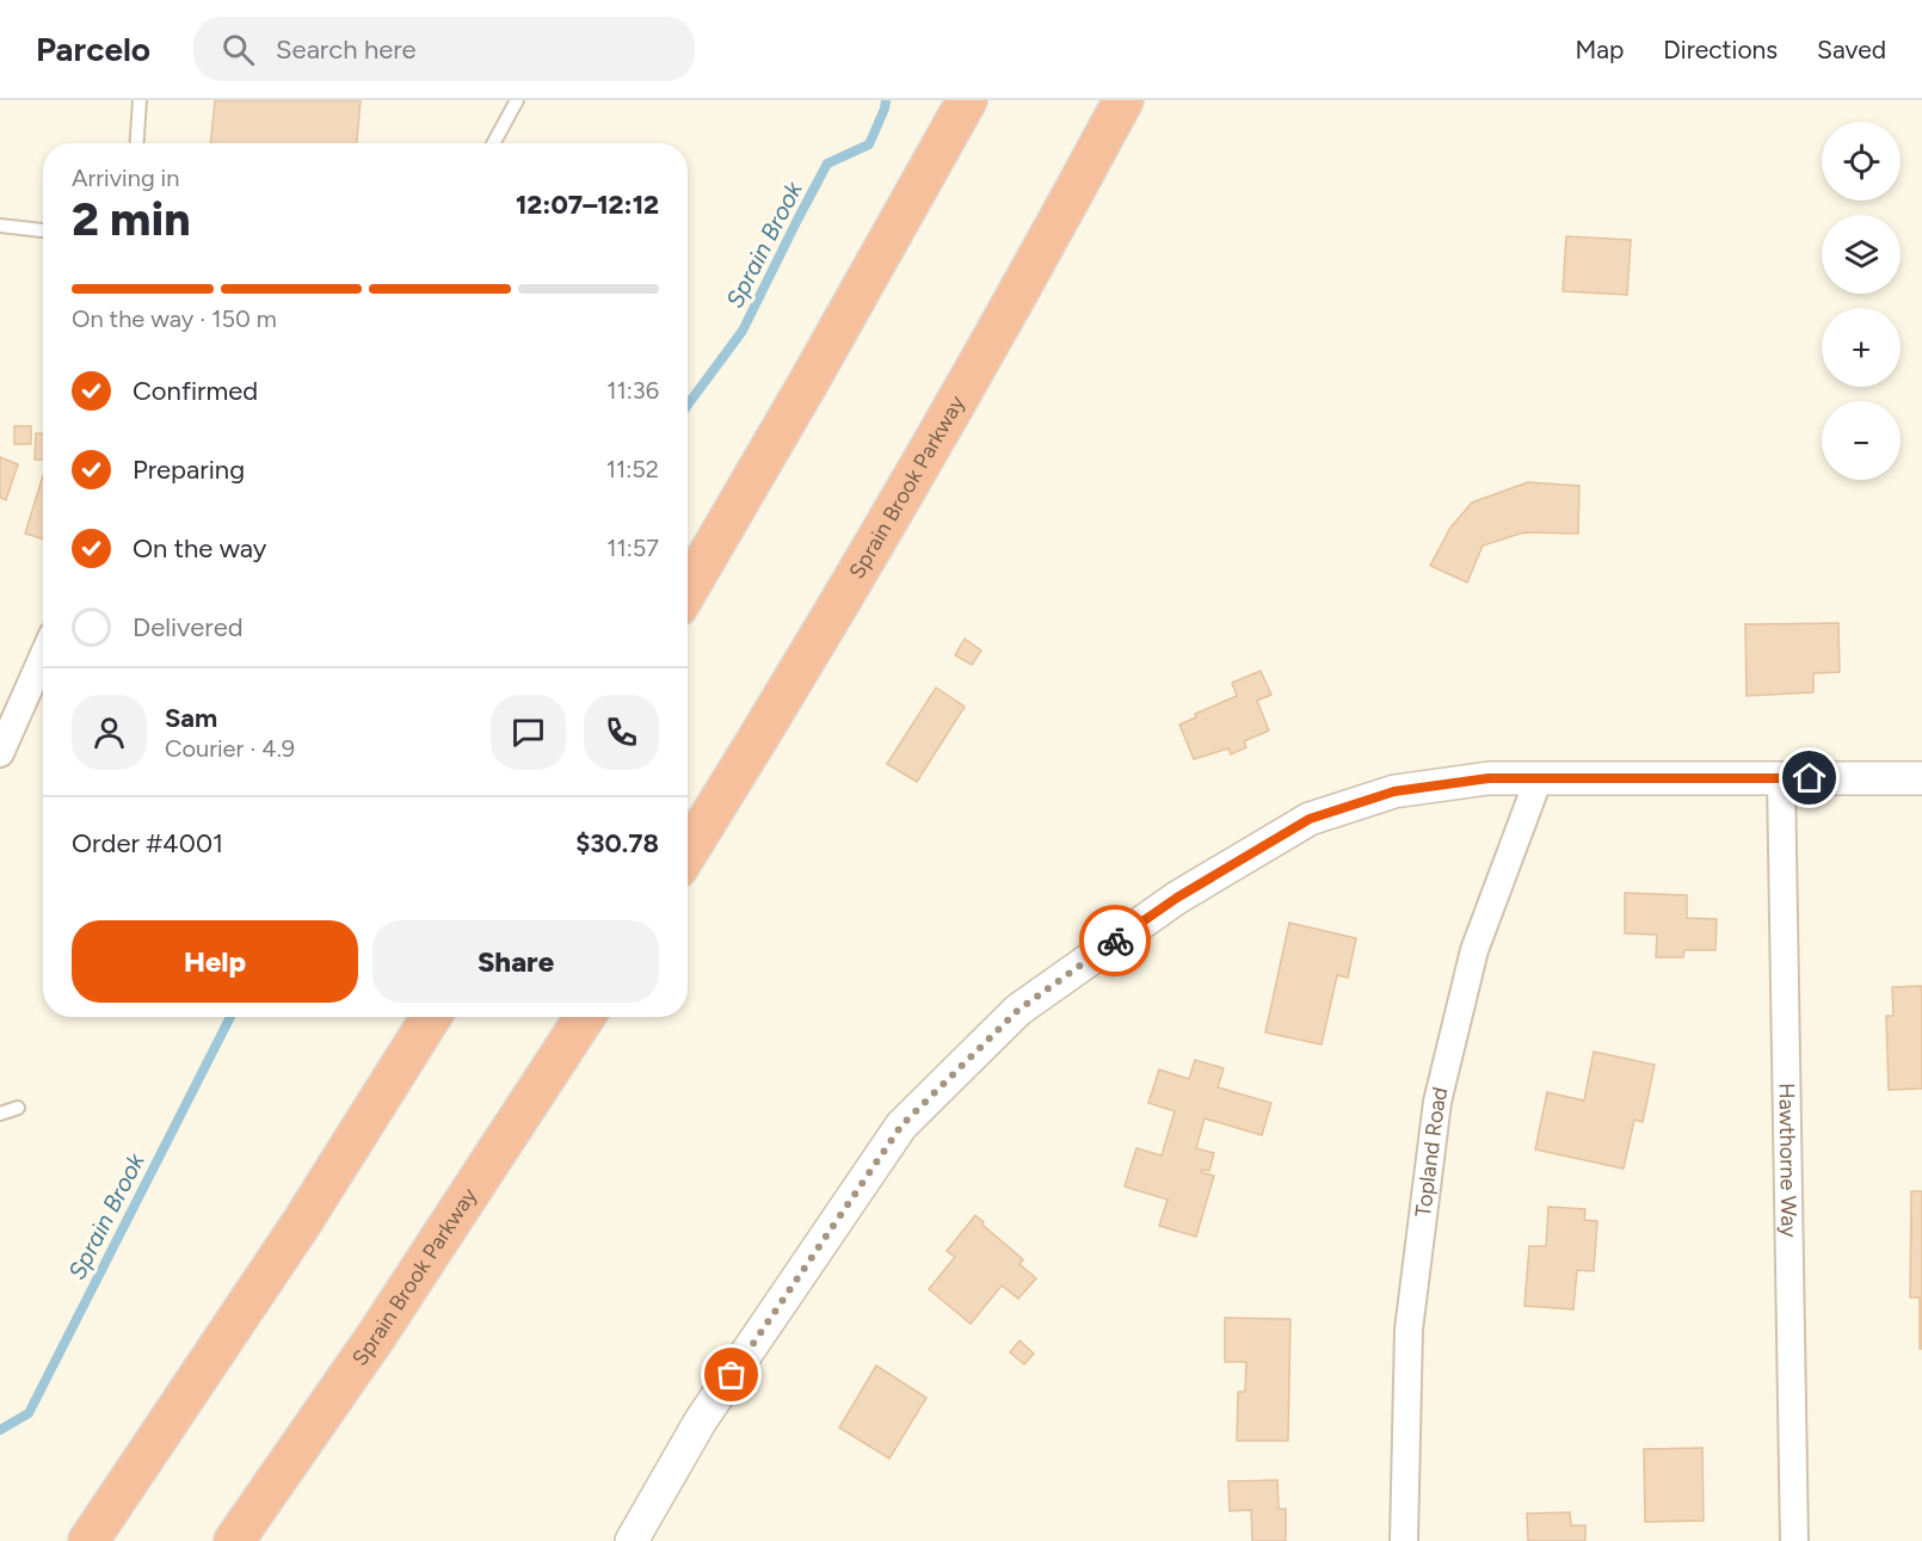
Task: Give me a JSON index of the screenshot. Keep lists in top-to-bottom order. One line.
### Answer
{"streets":{"highway":["Sprain Brook Parkway"],"street":["Topland Road","Hawthorne Way"]},"water":["Sprain Brook"],"page":{"header":"Parcelo","search":"Search here","nav":["Map","Directions","Saved"],"map_buttons":["+","−"],"heading":["2 min","Arriving in","12:07–12:12"],"panel":["Sam","Courier · 4.9","Order #4001","$30.78"],"bar":"On the way · 150 m","list":[["Confirmed","11:36"],["Preparing","11:52"],["On the way","11:57"],"Delivered"],"buttons":["Help","Share"]}}
